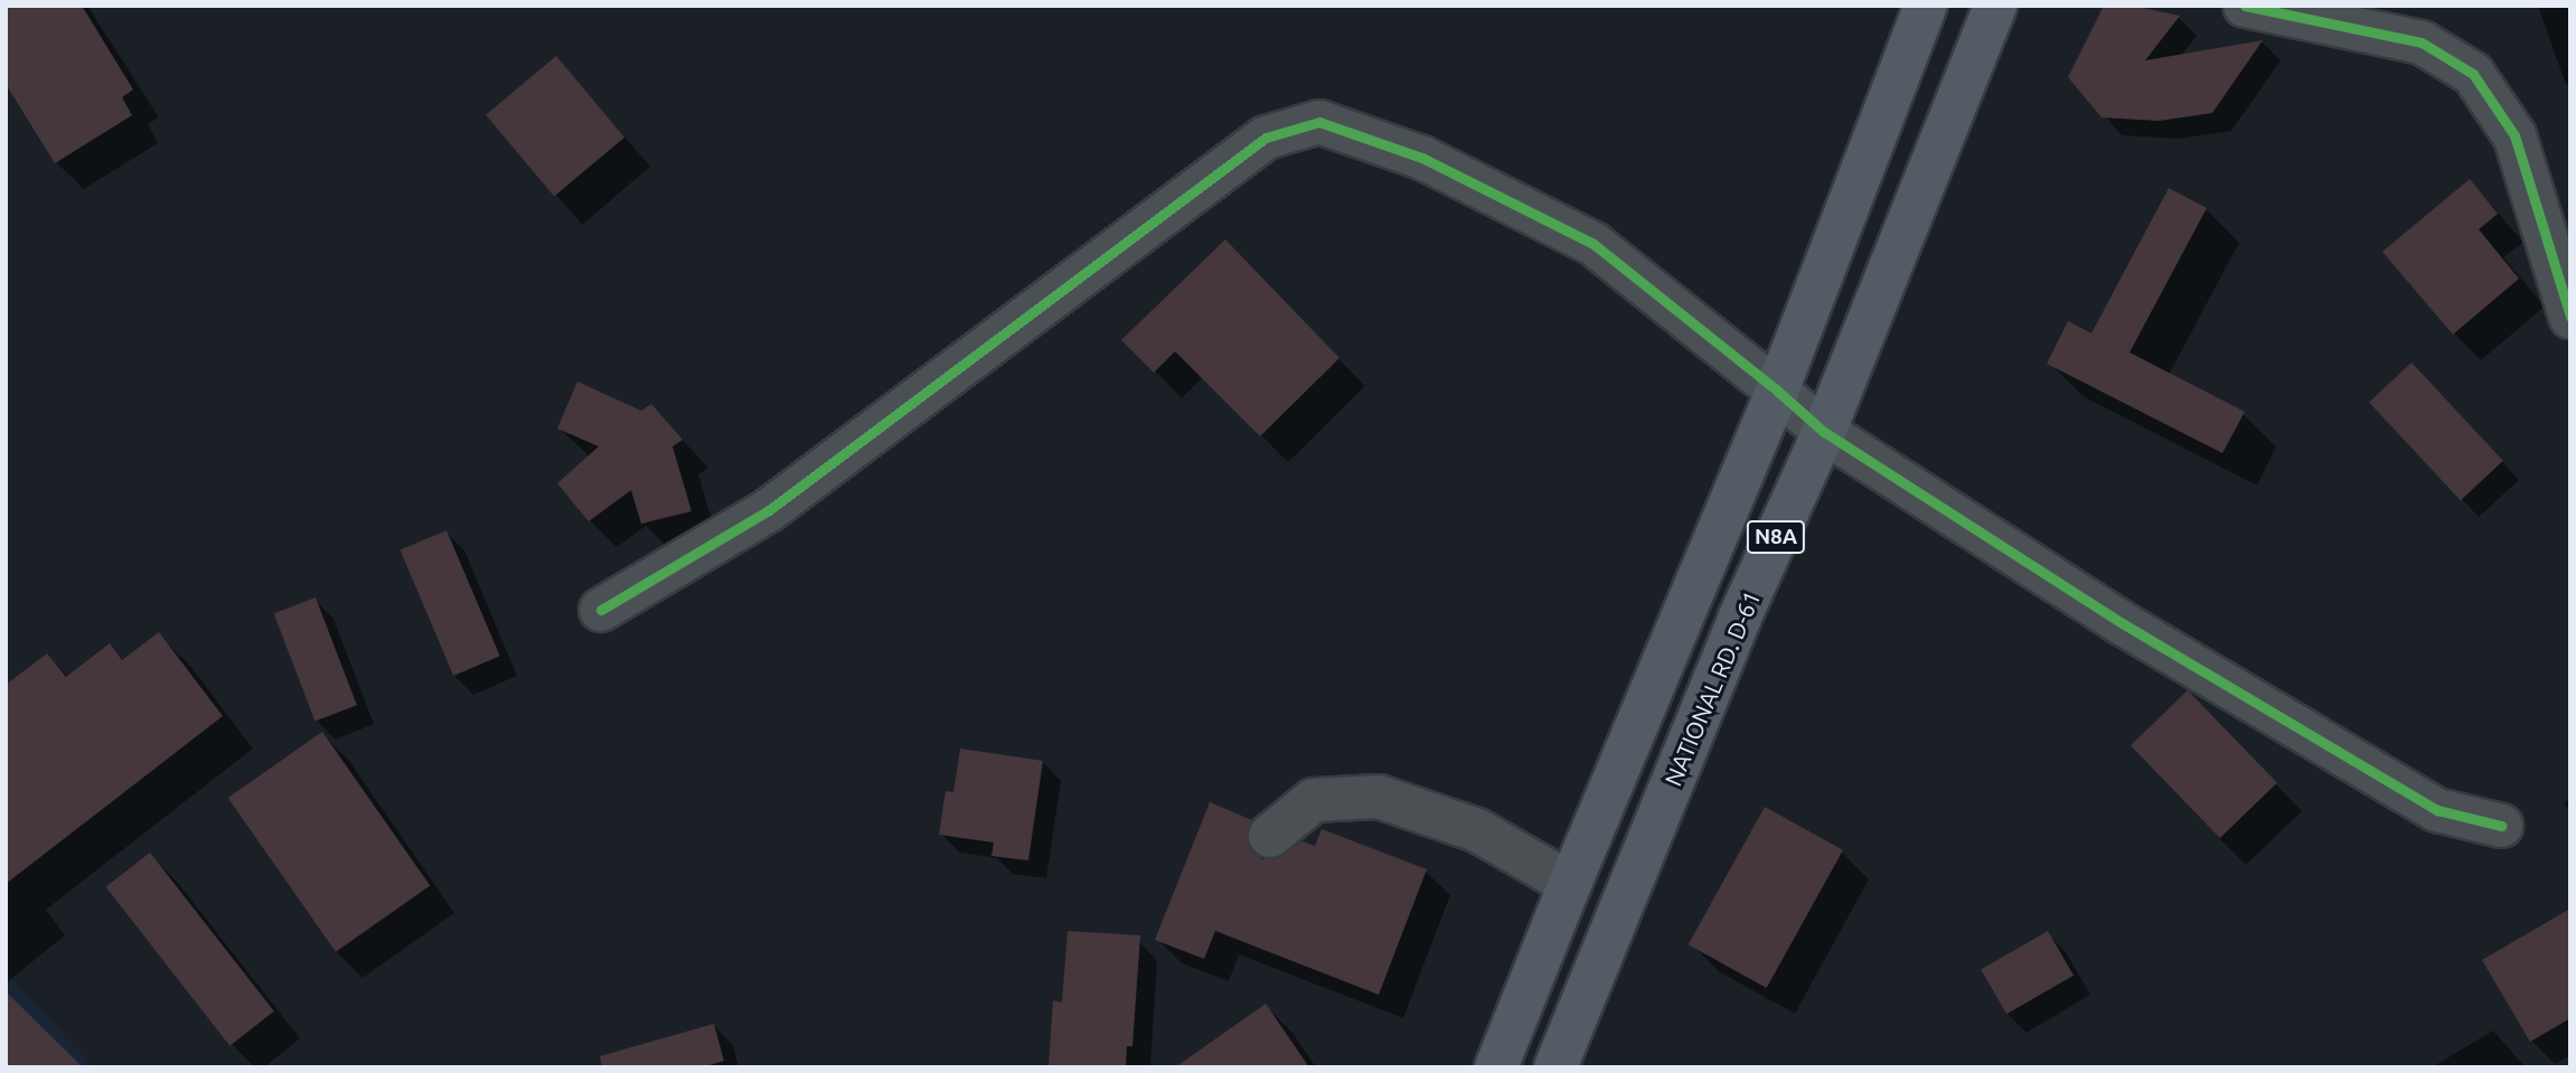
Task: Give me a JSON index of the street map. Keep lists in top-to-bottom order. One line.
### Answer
{"streets":{"highway":["N8A","NATIONAL RD. D-61"]}}
